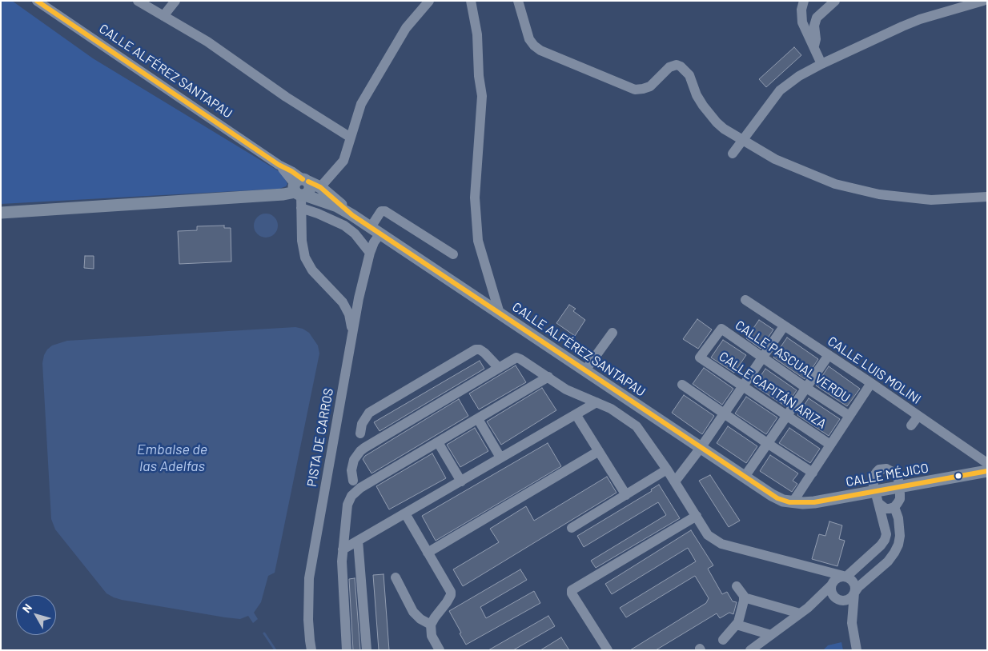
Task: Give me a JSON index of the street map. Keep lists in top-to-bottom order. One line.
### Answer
{"streets":{"main road":["CALLE ALFÉREZ SANTAPAU","CALLE MÉJICO"],"street":["CALLE PASCUAL VERDU","CALLE LUIS MOLINI","CALLE CAPITÁN ARIZA","PISTA DE CARROS"]},"crossings":[["CALLE ALFÉREZ SANTAPAU","PISTA DE CARROS"],["CALLE ALFÉREZ SANTAPAU","CALLE MÉJICO"],["CALLE PASCUAL VERDU","CALLE CAPITÁN ARIZA"]],"water":["Embalse de las Adelfas"],"north":"top left"}
